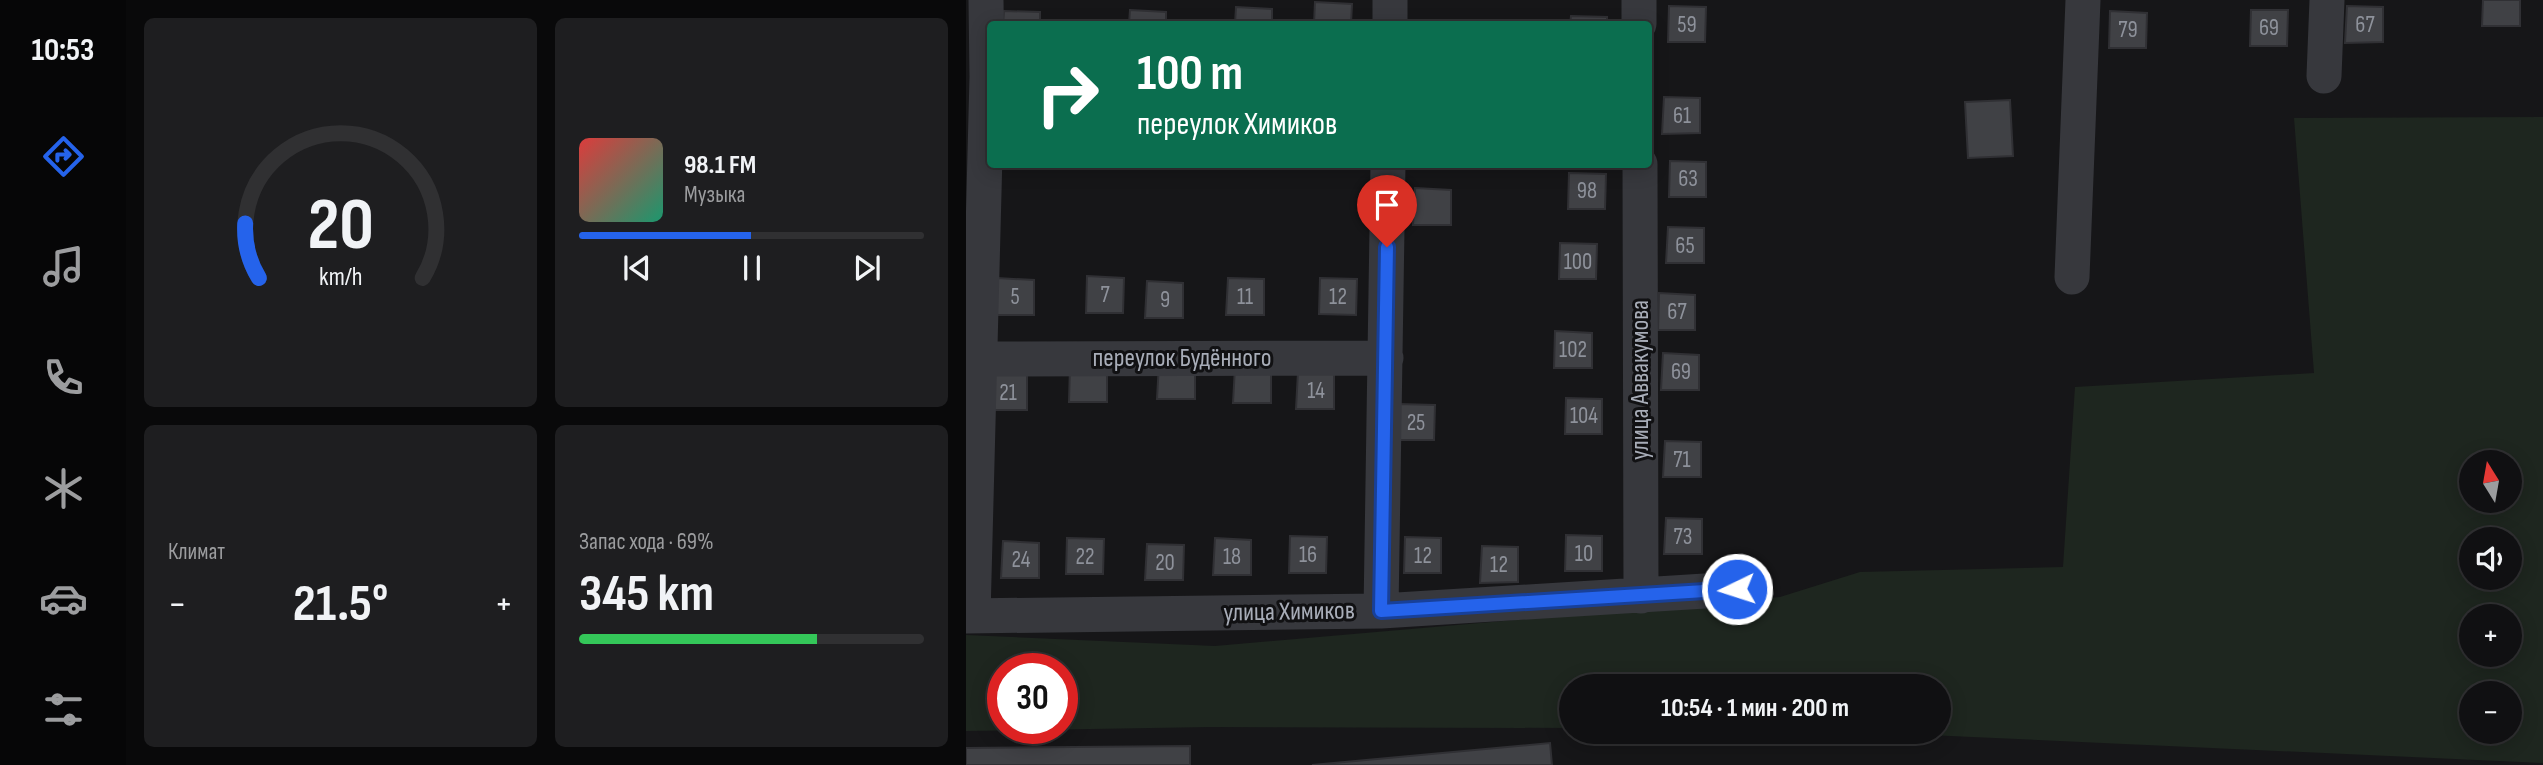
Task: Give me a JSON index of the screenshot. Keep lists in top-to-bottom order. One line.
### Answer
{"streets":{"street":["переулок Будённого","улица Аввакумова","улица Химиков"]},"crossings":[["улица Аввакумова","улица Химиков"]],"house_numbers":["59","67","69","79","61","63","98","65","100","7","5","11","12","9","67","102","69","14","21","104","25","71","73","10","16","12","22","18","24","20","12"],"north":"top","page":{"tabs":"10:53","turn":["100 m","переулок Химиков"],"song":["98.1 FM","Музыка"],"tile":["Климат",["Запас хода · 69%","345 km"]],"map_buttons":["+","−"],"heat":["−","21.5°","+"],"limit":"30","trip":"10:54 · 1 мин · 200 m","gauge":["20","km/h"]}}
